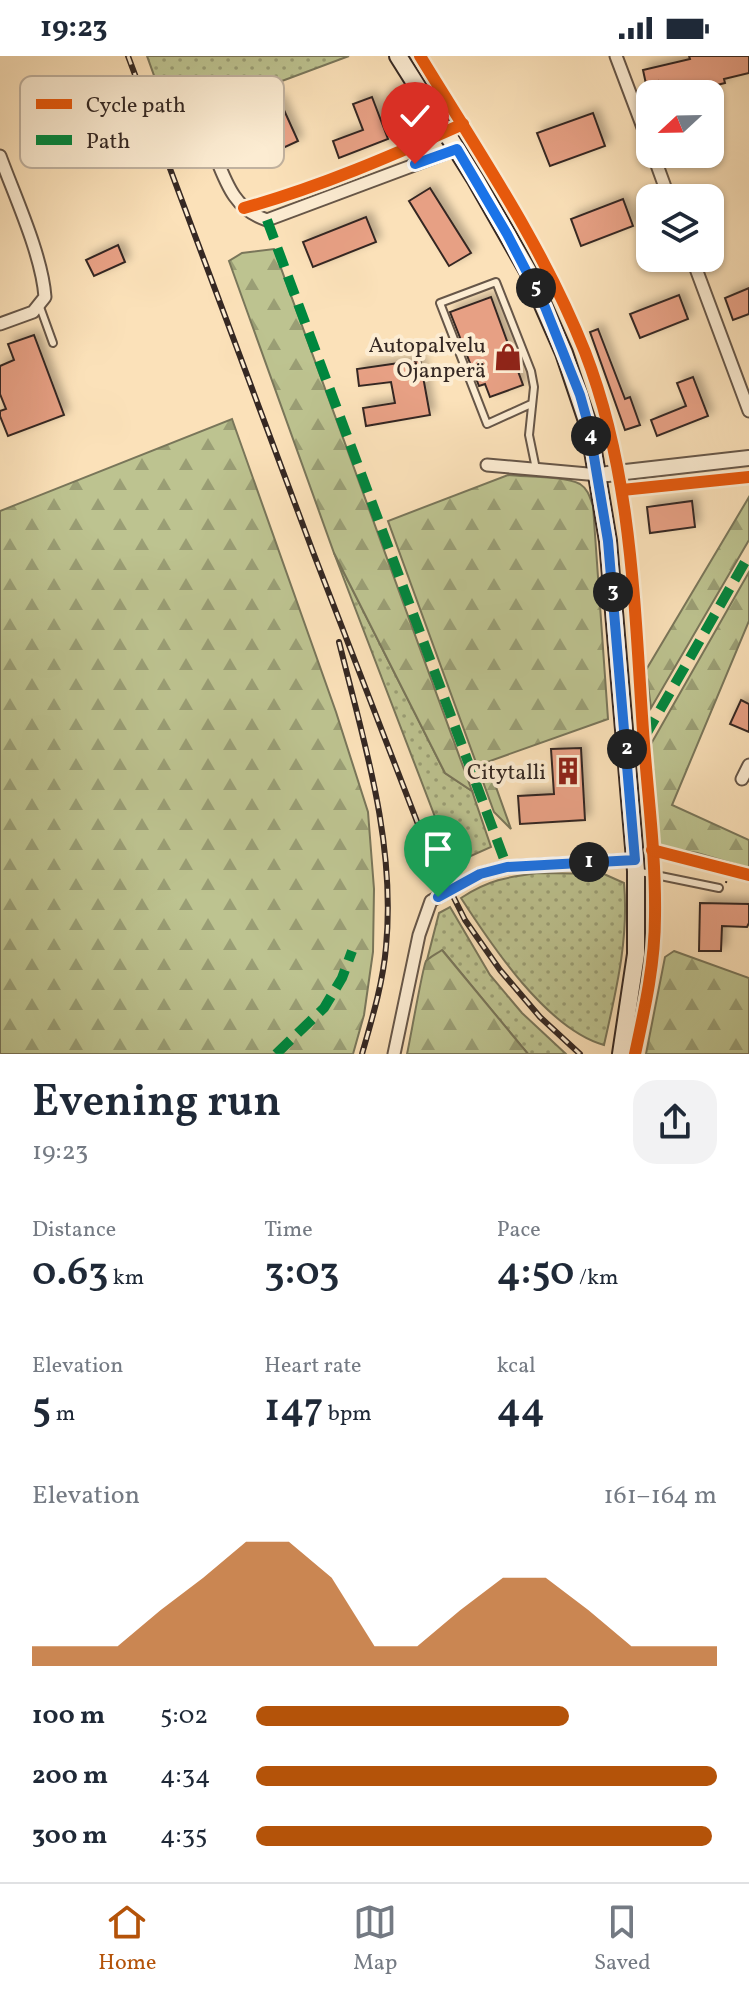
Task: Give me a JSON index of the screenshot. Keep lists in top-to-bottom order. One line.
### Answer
{"places":{"shop":["Autopalvelu Ojanperä"],"building":["Citytalli"]},"legend":["Cycle path","Path"],"north":"left","page":{"status":"19:23","pins":["5","4","3","2","1"],"heading":["Evening run","19:23"],"stats":[["Distance","0.63 km"],["Time","3:03"],["Pace","4:50 /km"],["Elevation","5 m"],["Heart rate","147 bpm"],["kcal","44"]],"chart":["Elevation","161–164 m"],"list":[{"name":"100 m","note":"5:02"},{"name":"200 m","note":"4:34"},{"name":"300 m","note":"4:35"}],"tabs":["Home","Map","Saved"]}}
